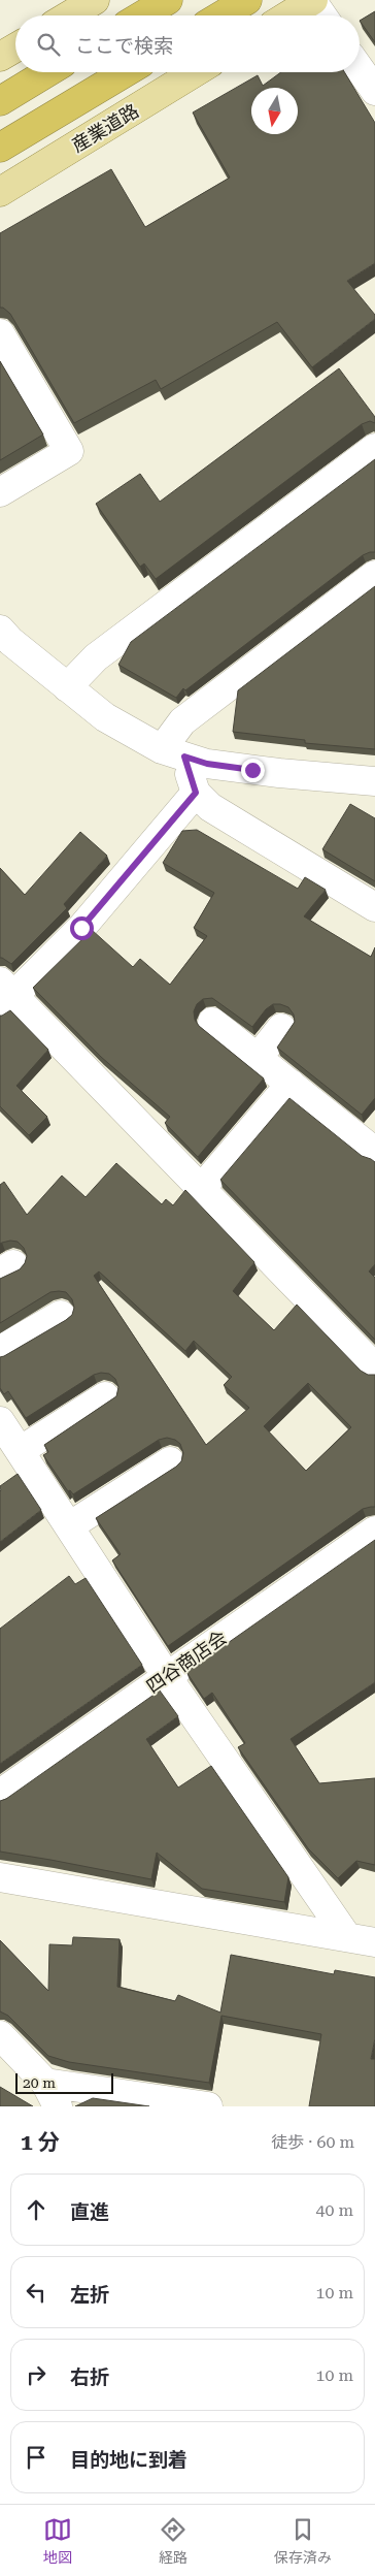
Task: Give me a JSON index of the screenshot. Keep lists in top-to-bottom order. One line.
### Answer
{"streets":{"main road":["産業道路"],"street":["四谷商店会"]},"scale_bar":"20 m","north":"bottom","page":{"search":"ここで検索","scale":"20 m","heading":["1 分","徒歩 · 60 m"],"list":[["直進","40 m"],["左折","10 m"],["右折","10 m"],"目的地に到着"],"nav":["地図","経路","保存済み"]}}
